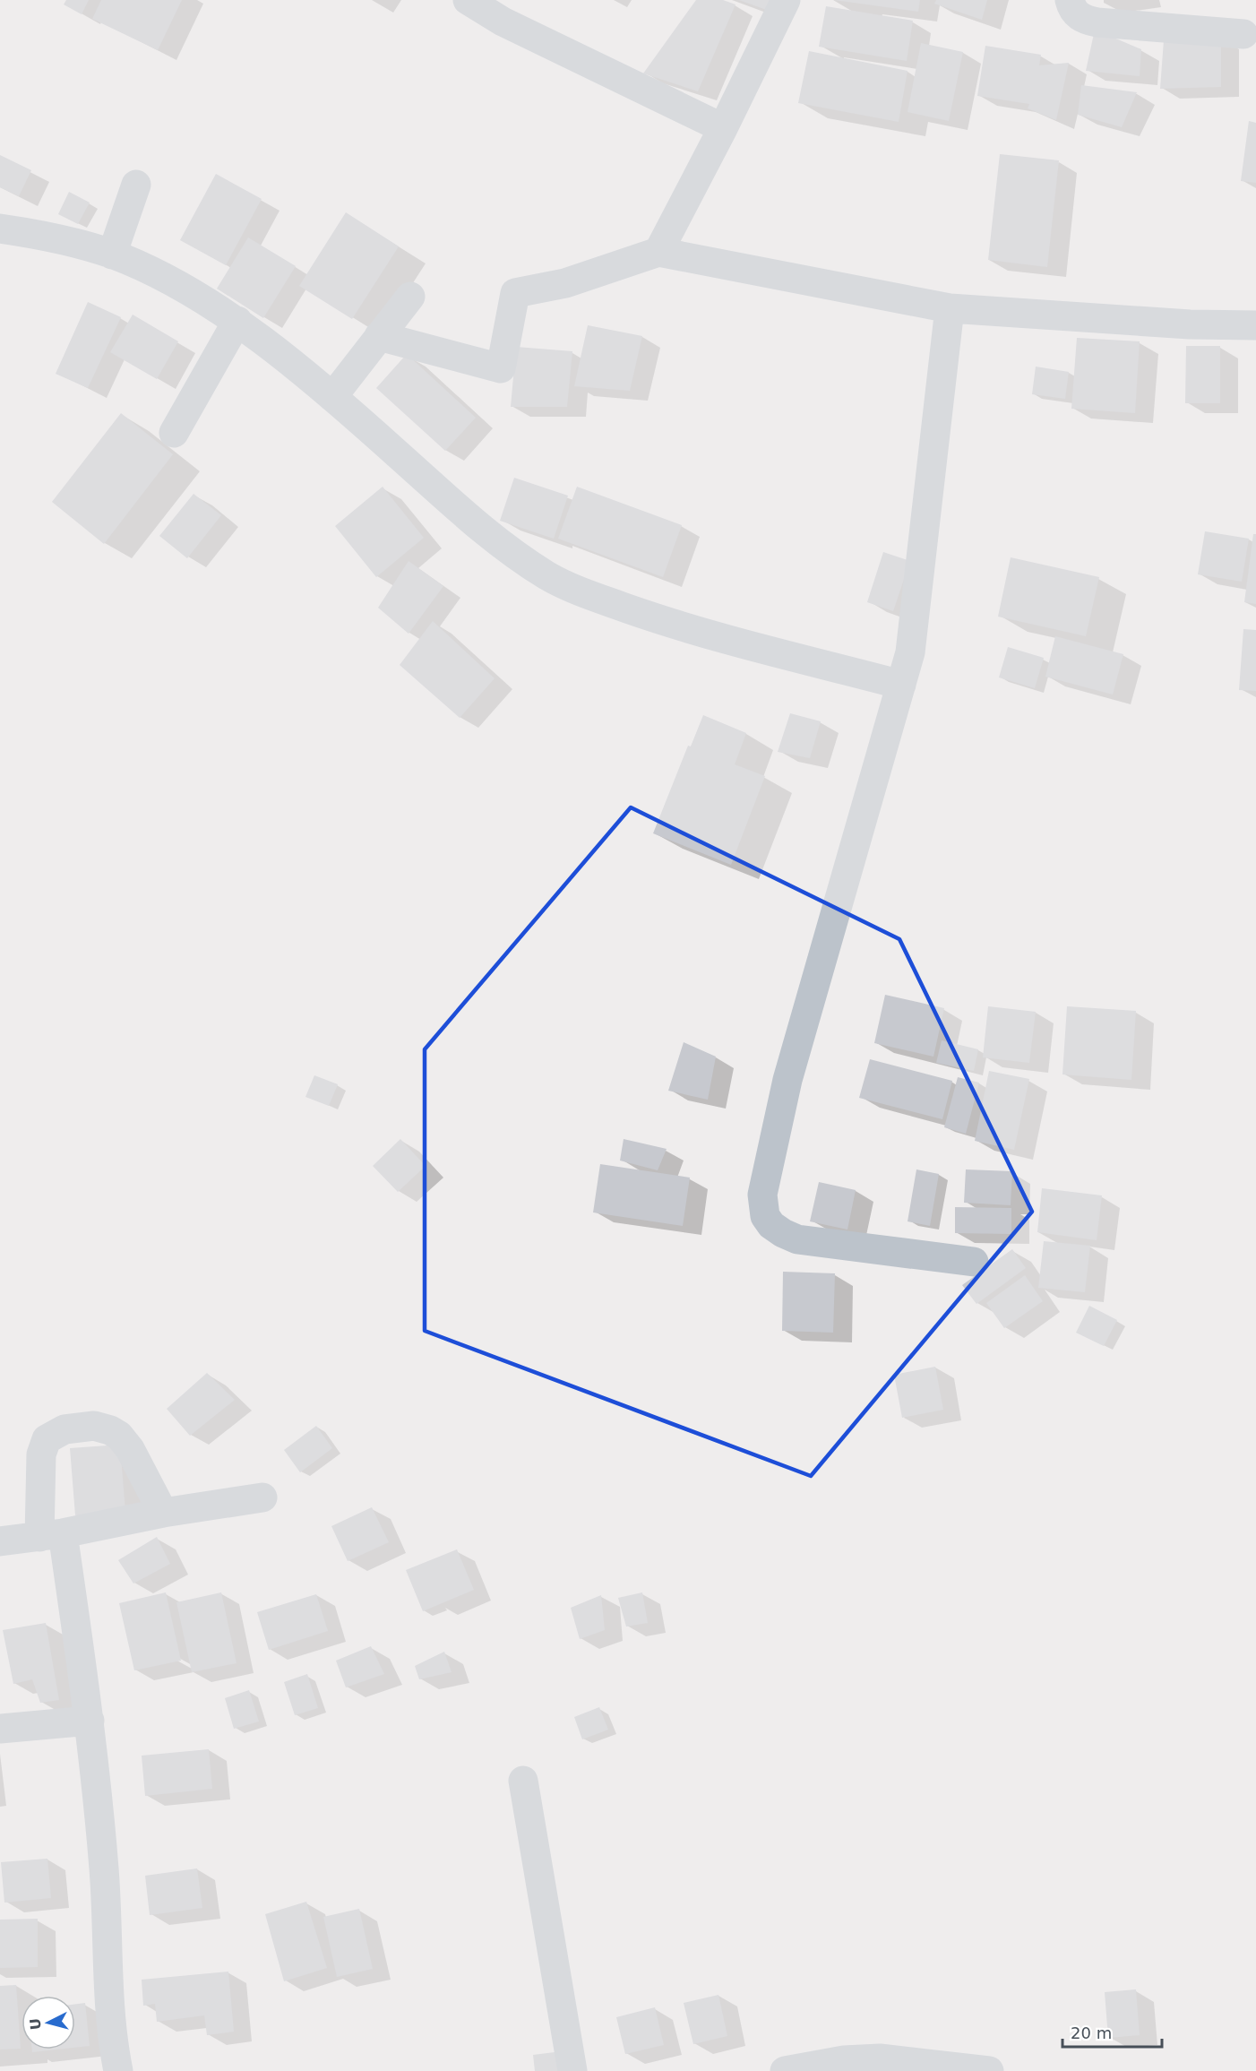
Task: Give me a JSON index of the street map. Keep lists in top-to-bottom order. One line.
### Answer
{"scale_bar":"20 m","north":"left"}
